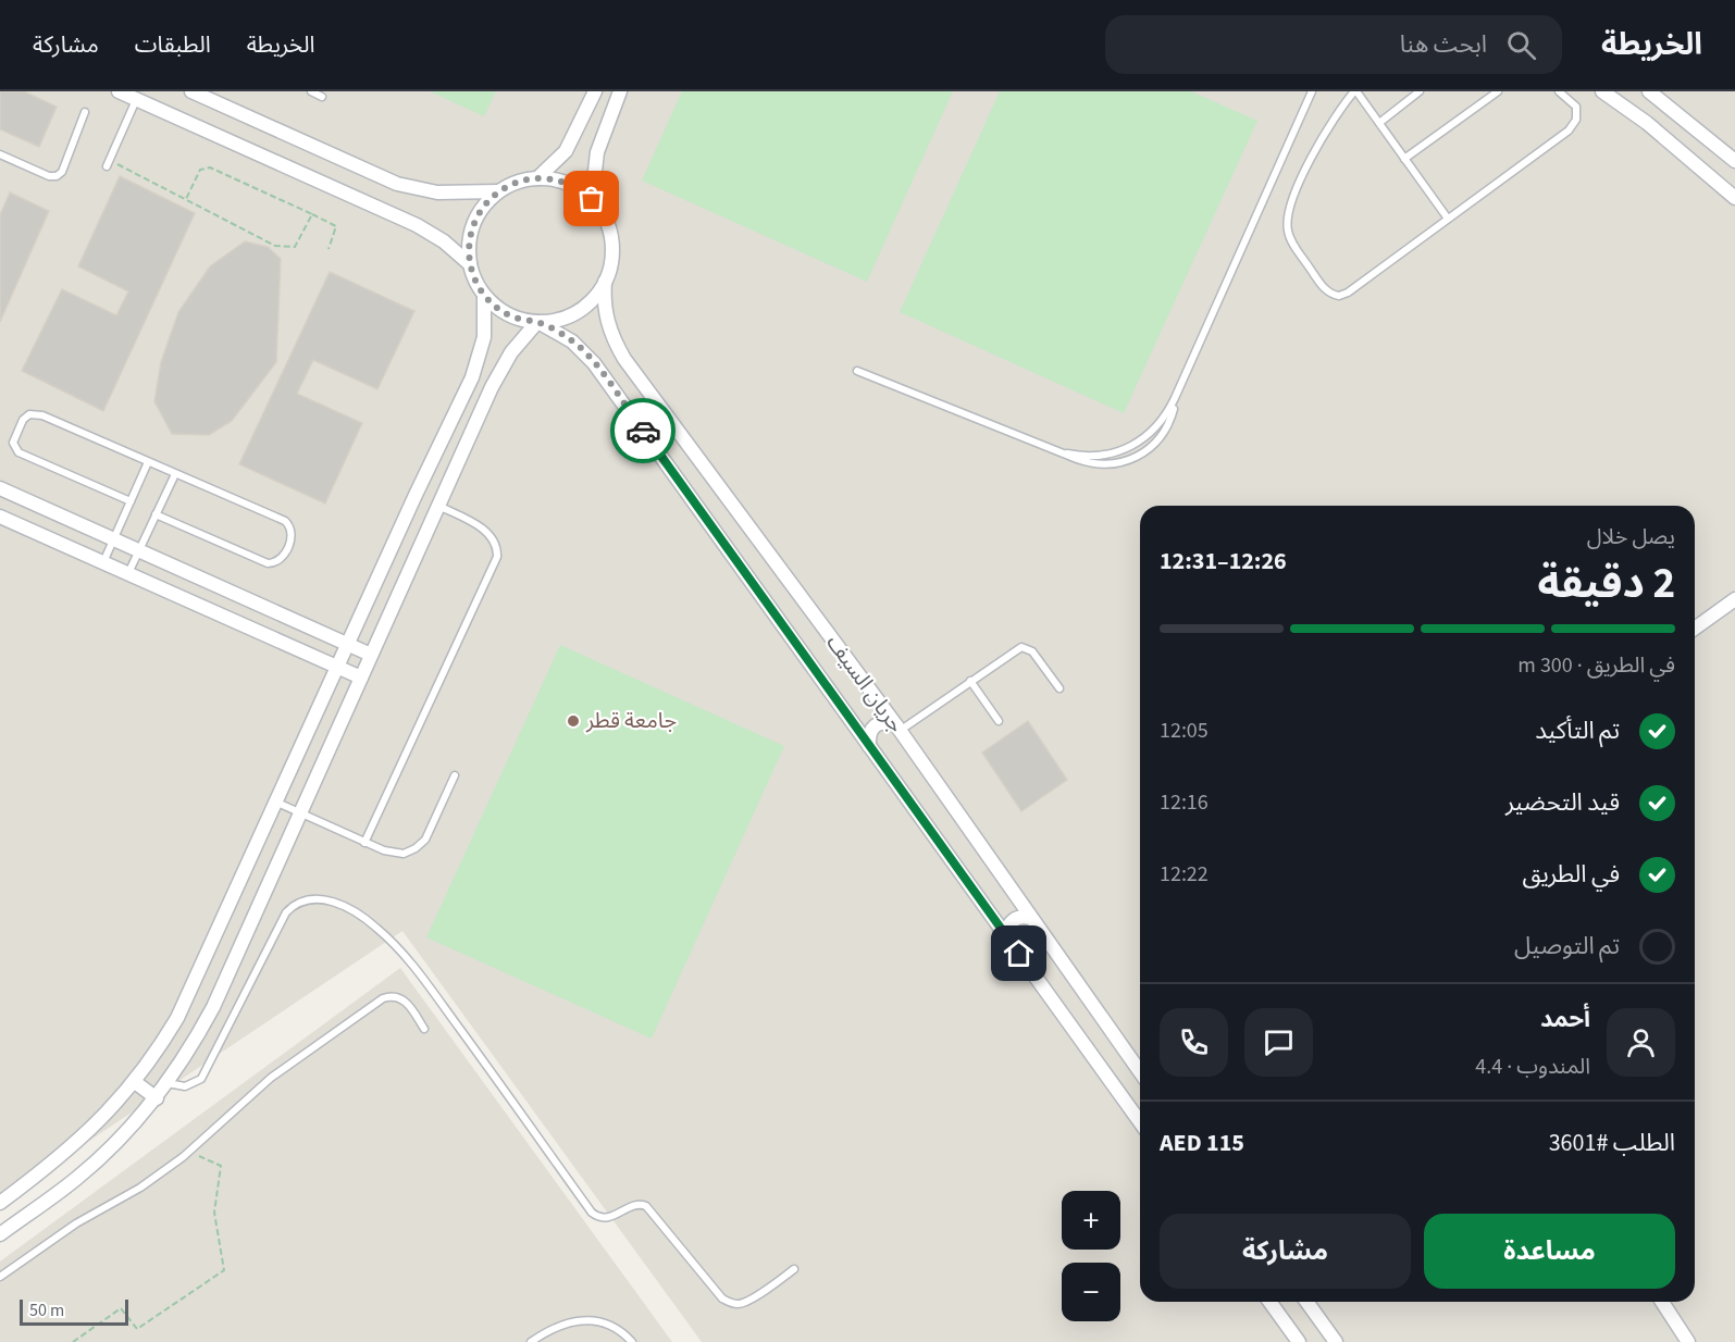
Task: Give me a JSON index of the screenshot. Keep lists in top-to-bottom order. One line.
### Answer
{"streets":{"street":["جريان السيف"]},"places":["جامعة قطر"],"scale_bar":"50 m","page":{"header":"الخريطة","search":"ابحث هنا","nav":["الخريطة","الطبقات","مشاركة"],"heading":["2 دقيقة","يصل خلال","12:26–12:31"],"panel":["أحمد","المندوب · 4.4","الطلب #3601","AED 115"],"bar":"في الطريق · 300 m","list":[["تم التأكيد","12:05"],["قيد التحضير","12:16"],["في الطريق","12:22"],"تم التوصيل"],"map_buttons":["+","−"],"buttons":["مساعدة","مشاركة"],"scale":"50 m"}}
